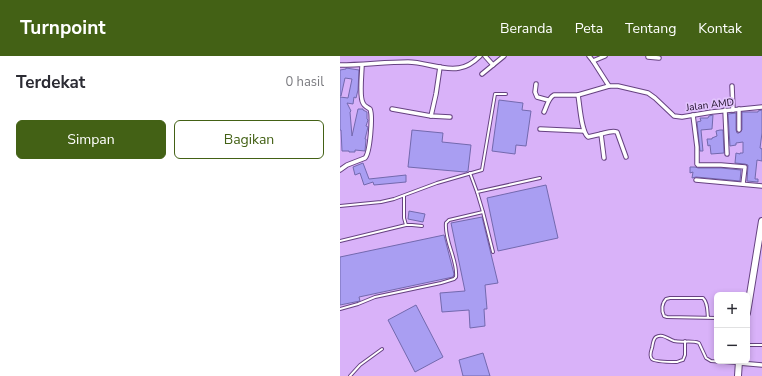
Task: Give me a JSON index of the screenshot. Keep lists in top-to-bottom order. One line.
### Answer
{"streets":{"street":["Jalan AMD"]},"page":{"header":"Turnpoint","nav":["Beranda","Peta","Tentang","Kontak"],"heading":["Terdekat","0 hasil"],"buttons":["Simpan","Bagikan"],"map_buttons":["+","−"]}}
